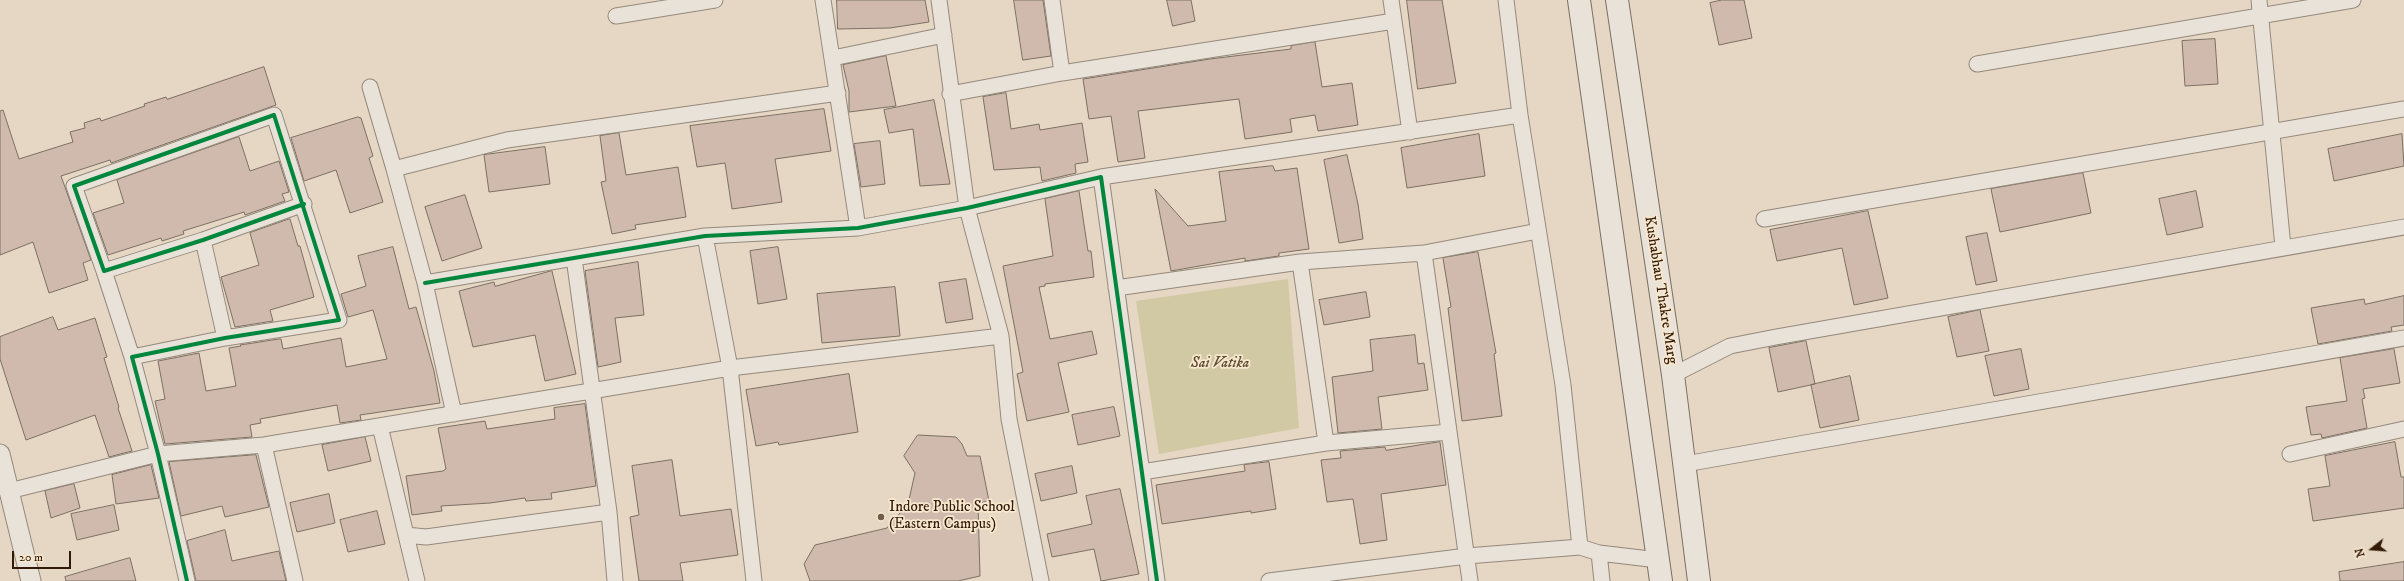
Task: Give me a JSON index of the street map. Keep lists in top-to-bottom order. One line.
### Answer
{"streets":{"main road":["Kushabhau Thakre Marg"]},"parks":["Sai Vatika"],"places":["Indore Public School (Eastern Campus)"],"scale_bar":"20 m","north":"left"}
